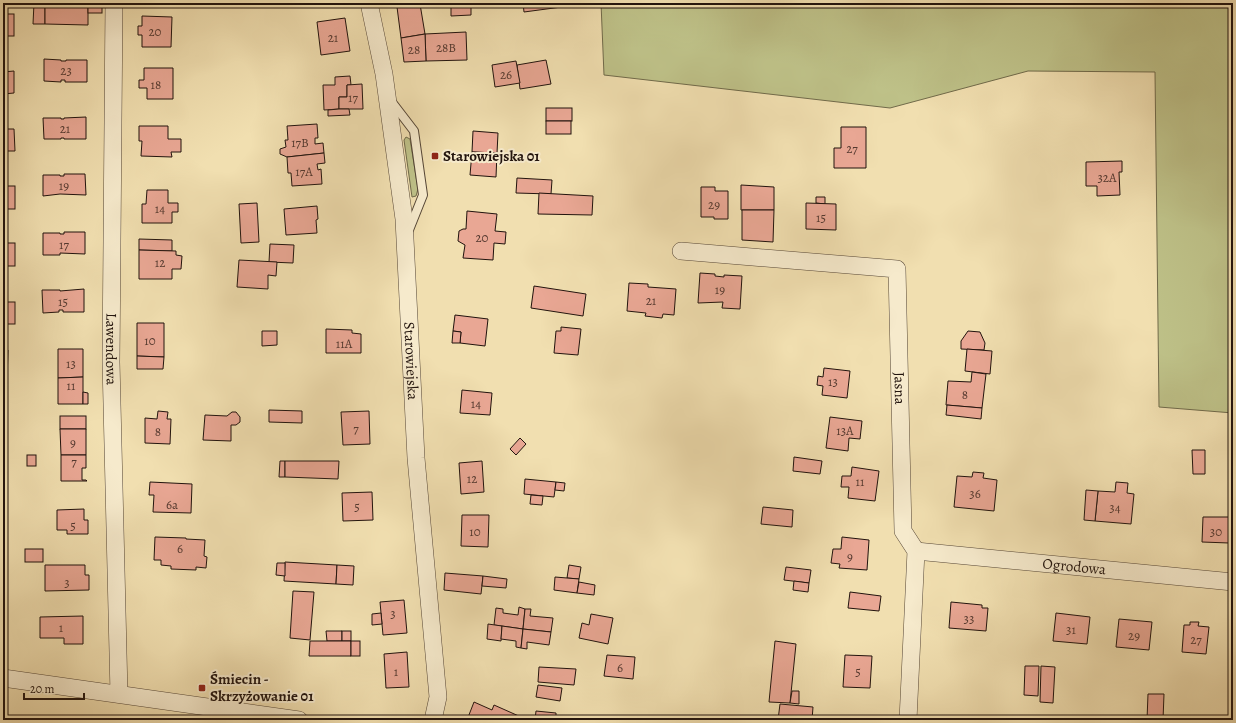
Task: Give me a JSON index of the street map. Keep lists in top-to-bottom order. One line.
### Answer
{"streets":{"street":["Lawendowa","Starowiejska","Jasna","Ogrodowa"]},"crossings":[["Jasna","Ogrodowa"]],"places":{"transit":["Starowiejska 01","Śmiecin - Skrzyżowanie 01"]},"house_numbers":["20","21","28B","28","23","26","18","17","21","17B","27","17A","32A","19","29","14","15","20","17","12","19","21","15","10","11A","13","13","11","8","14","7","13A","8","9","7","12","11","36","6a","5","34","5","10","30","6","9","3","3","33","1","31","29","27","6","1","5"],"scale_bar":"20 m"}
